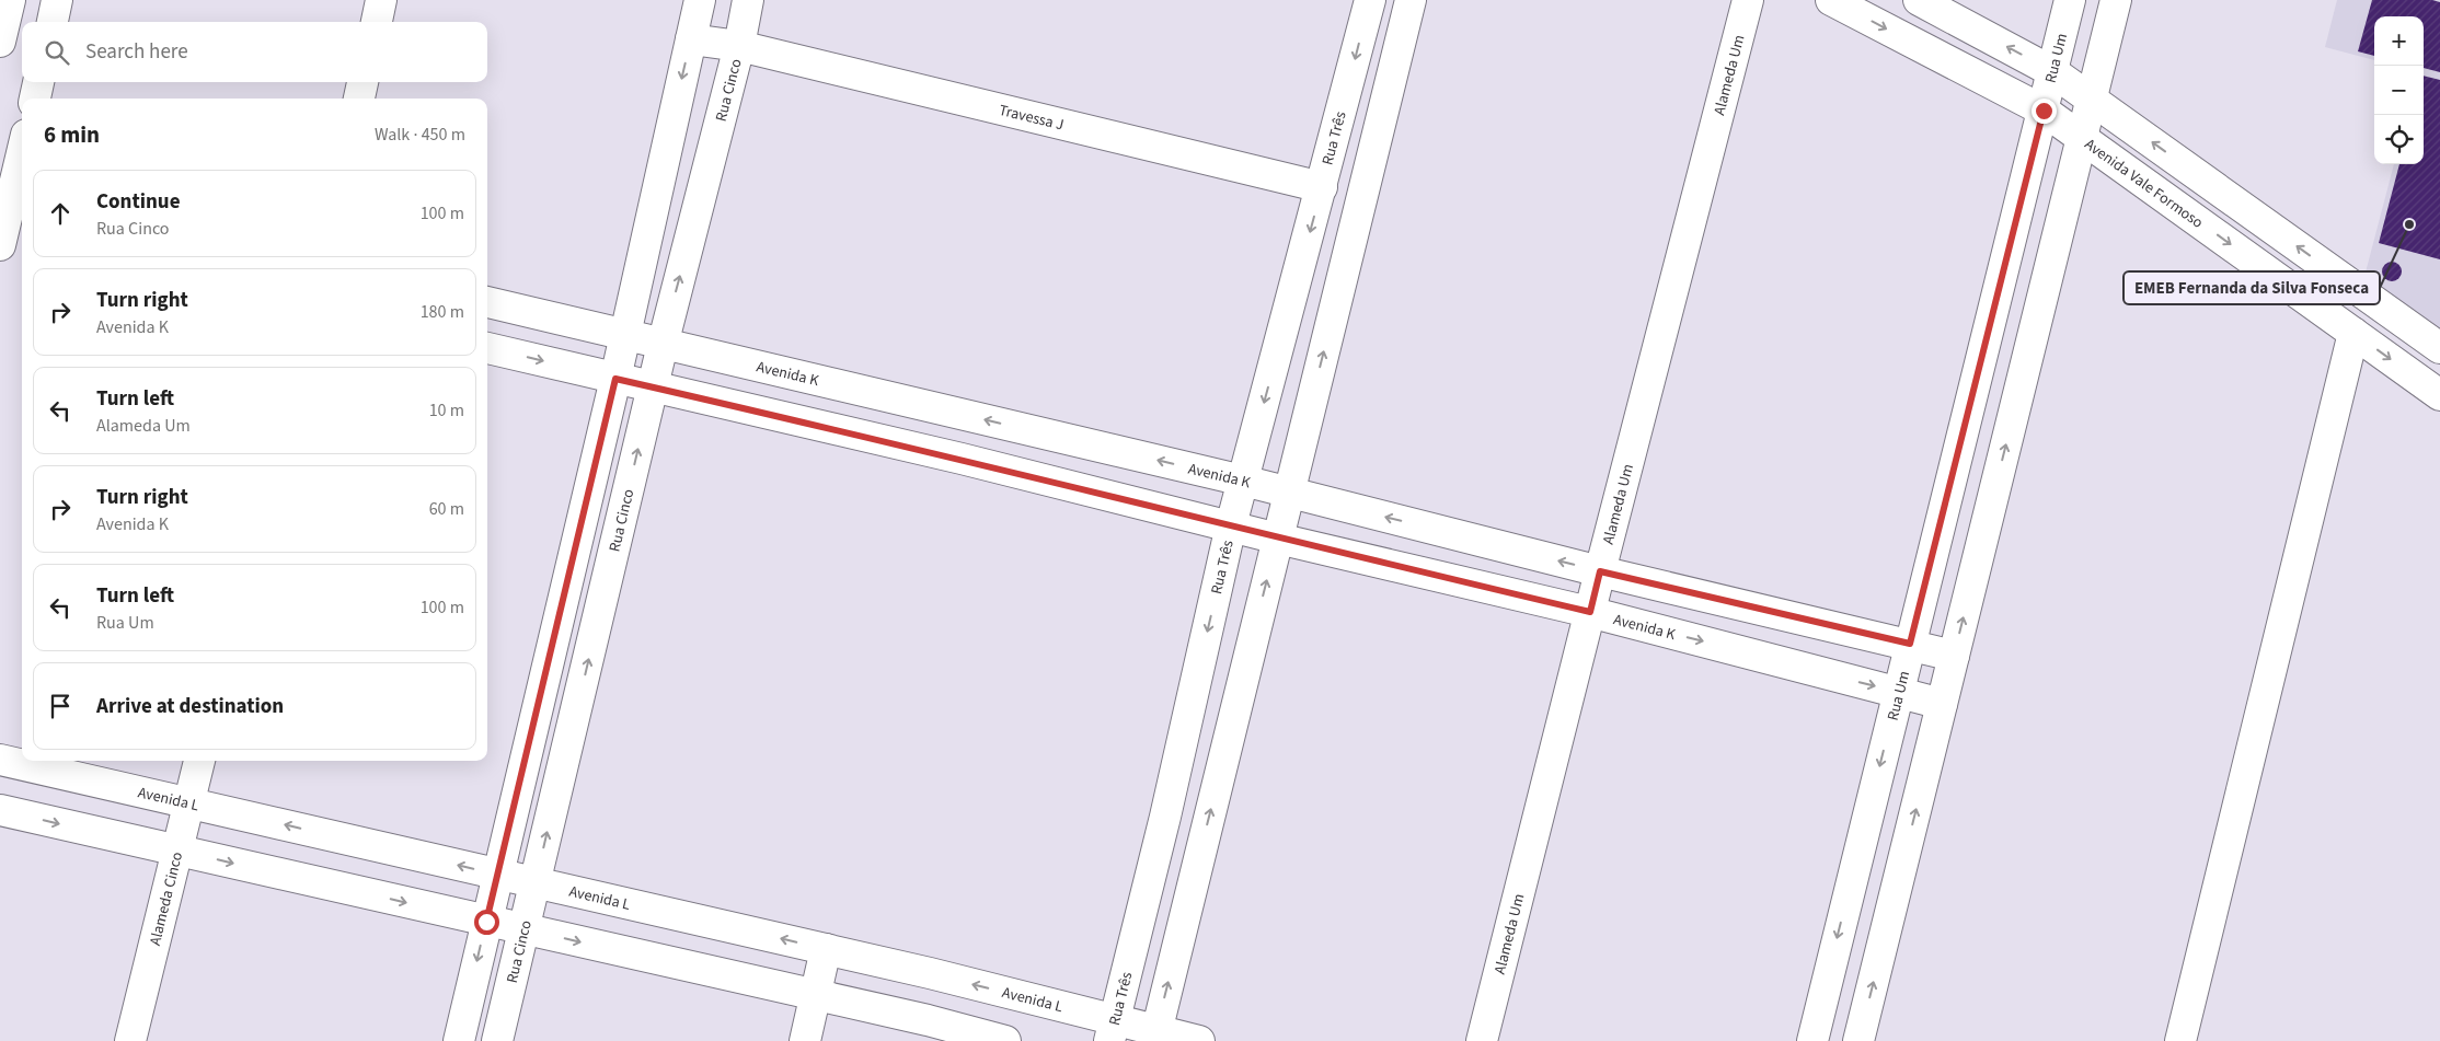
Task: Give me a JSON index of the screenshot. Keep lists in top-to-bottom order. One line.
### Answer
{"streets":{"street":["Rua Um","Alameda Um","Rua Cinco","Travessa J","Rua Três","Avenida Vale Formoso","Avenida K","Avenida L","Alameda Cinco"]},"crossings":[["Rua Um","Avenida Vale Formoso"],["Rua Um","Avenida K"],["Alameda Um","Avenida K"],["Rua Cinco","Travessa J"],["Rua Cinco","Avenida K"],["Rua Cinco","Avenida L"],["Travessa J","Rua Três"],["Rua Três","Avenida K"],["Rua Três","Avenida L"],["Avenida L","Alameda Cinco"]],"places":["EMEB Fernanda da Silva Fonseca"],"page":{"map_buttons":["+","−"],"search":"Search here","heading":["6 min","Walk · 450 m"],"list":[["Continue","Rua Cinco","100 m"],["Turn right","Avenida K","180 m"],["Turn left","Alameda Um","10 m"],["Turn right","Avenida K","60 m"],["Turn left","Rua Um","100 m"],"Arrive at destination"]}}
